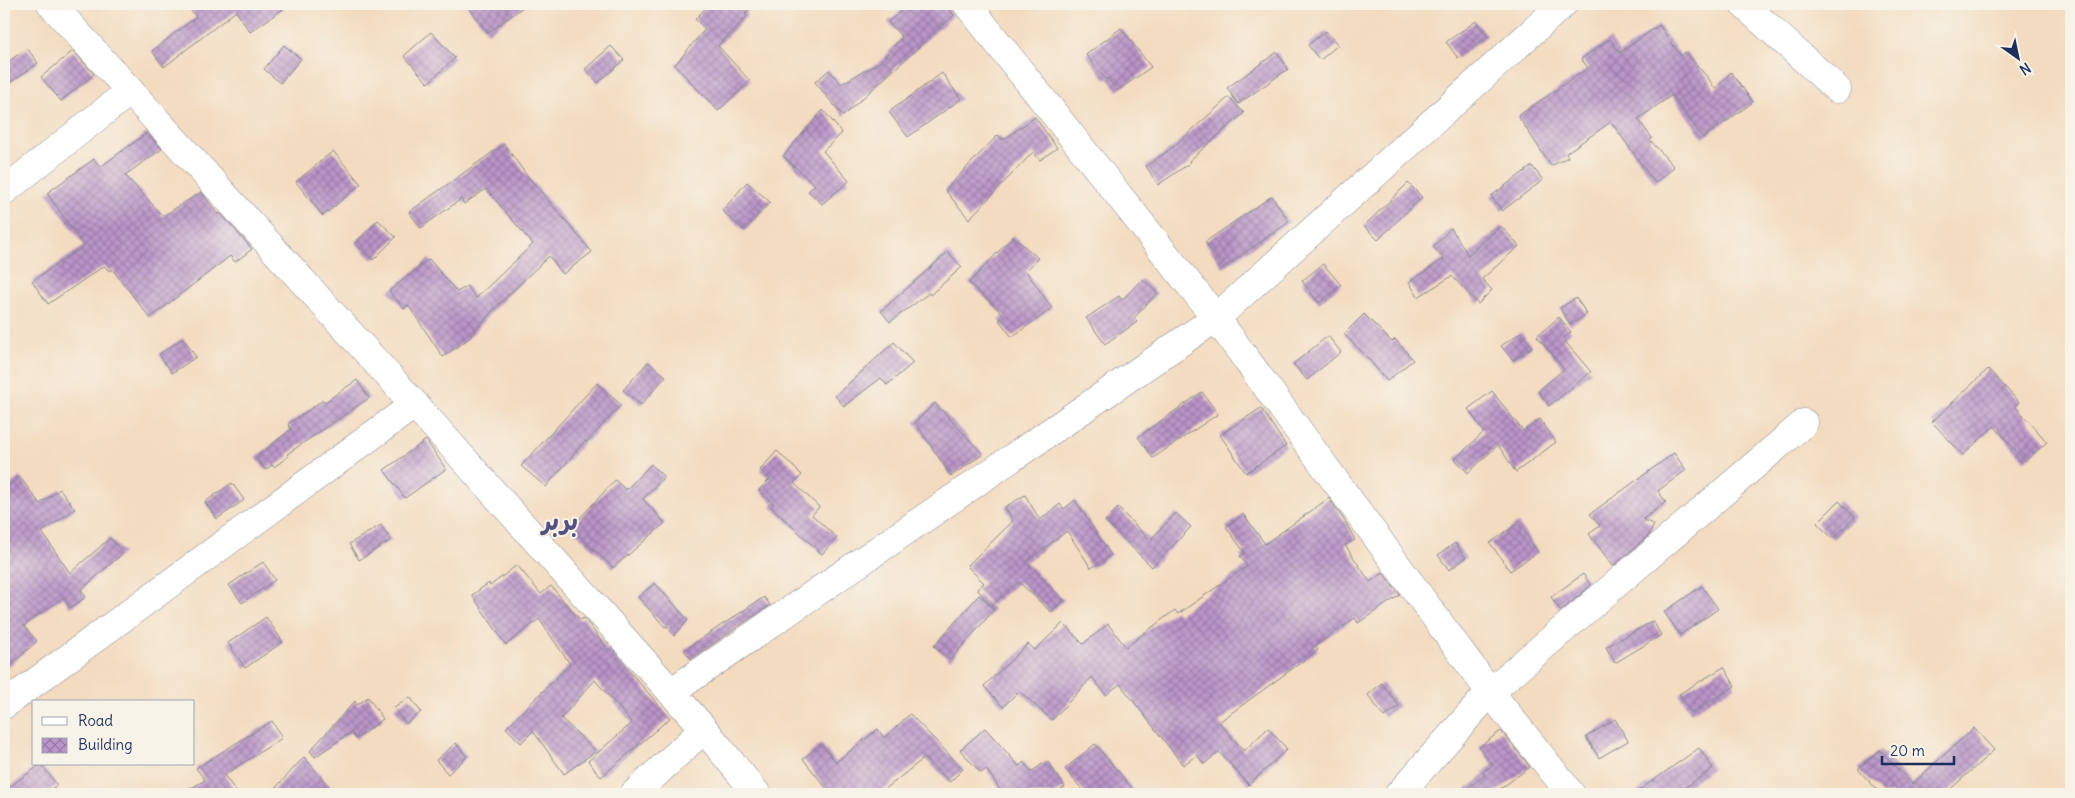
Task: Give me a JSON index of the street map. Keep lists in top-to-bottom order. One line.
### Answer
{"districts":["بربر"],"legend":["Road","Building"],"scale_bar":"20 m","north":"bottom right"}
